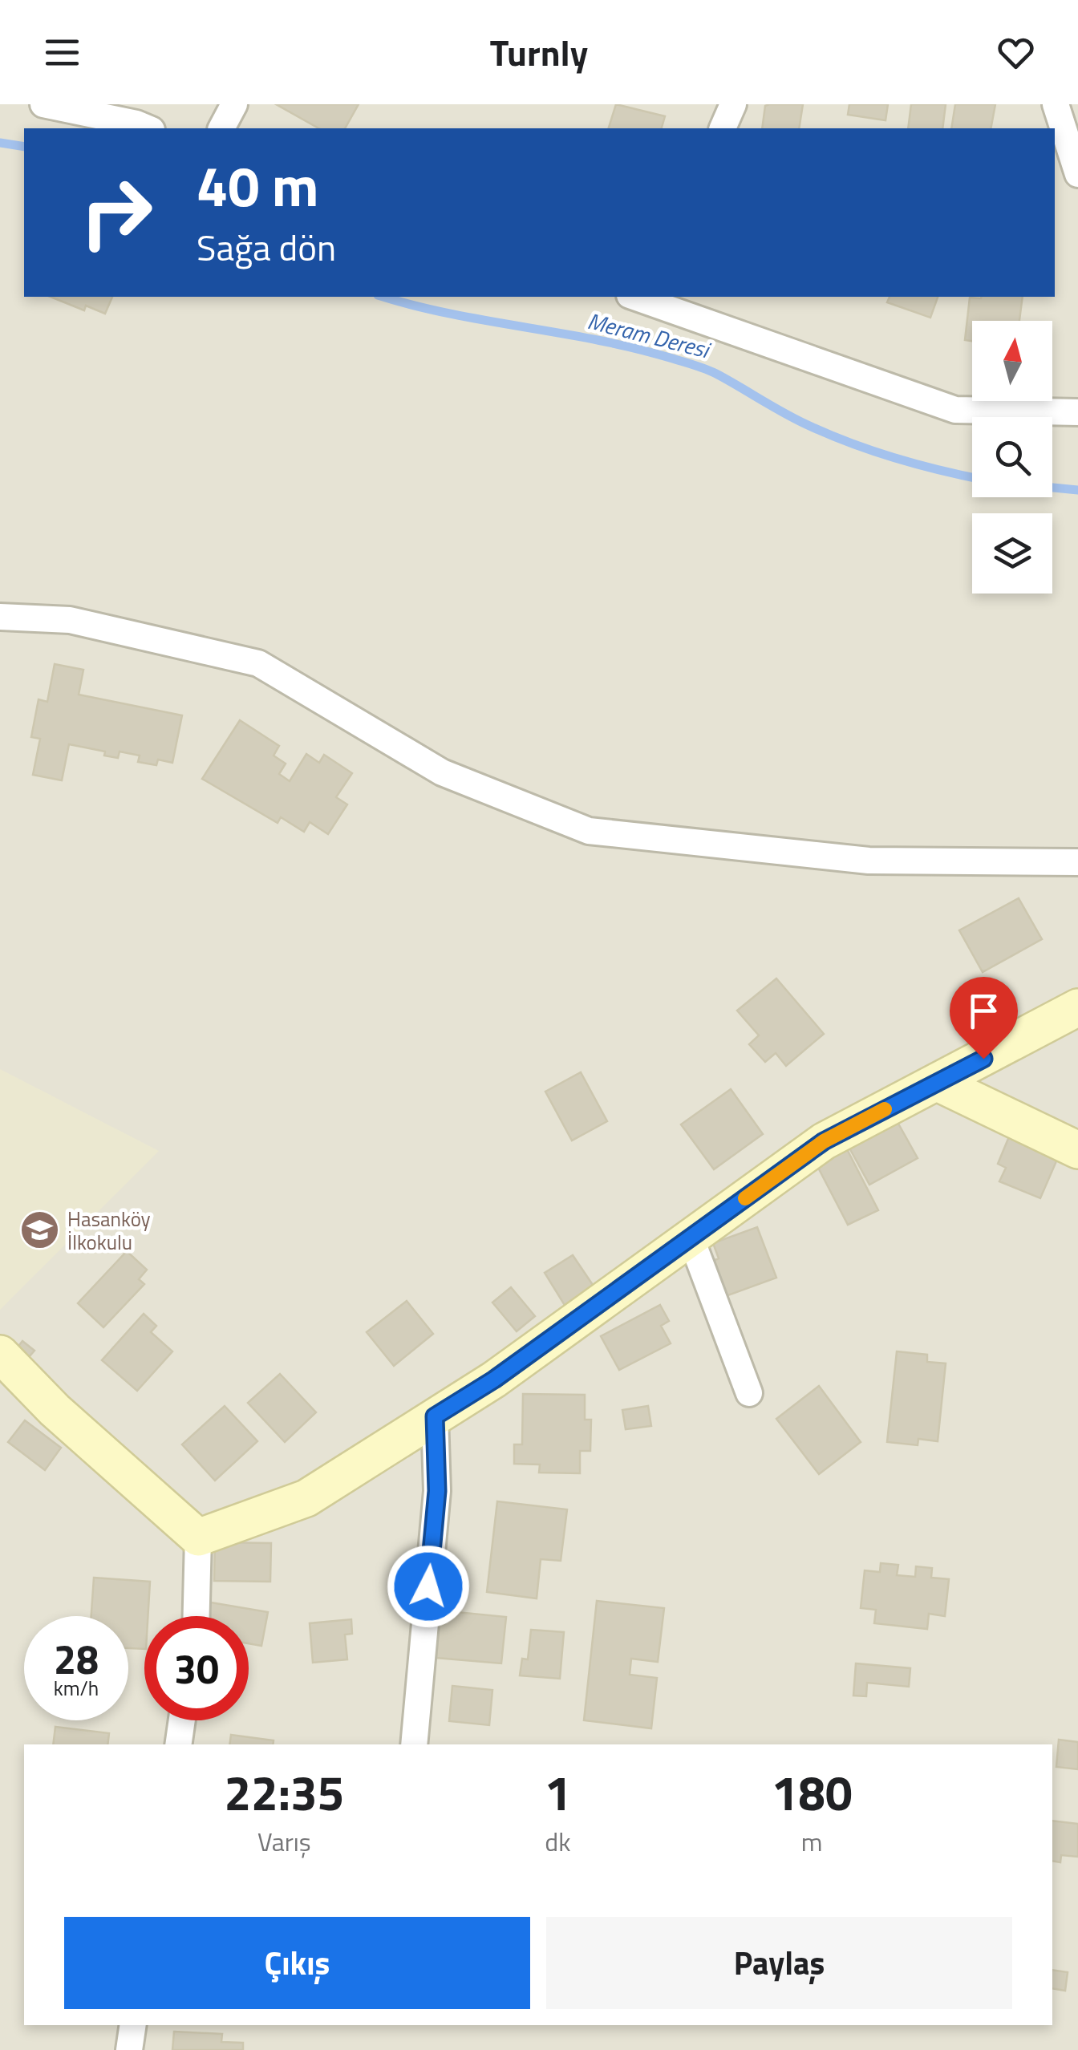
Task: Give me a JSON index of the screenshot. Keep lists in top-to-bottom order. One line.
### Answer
{"water":["Meram Deresi"],"places":{"school or university":["Hasanköy İlkokulu"]},"north":"top","page":{"header":"Turnly","turn":["40 m","Sağa dön"],"speed":"28 km/h","limit":"30","eta":["22:35","Varış","1","dk","180","m"],"buttons":["Çıkış","Paylaş"]}}
